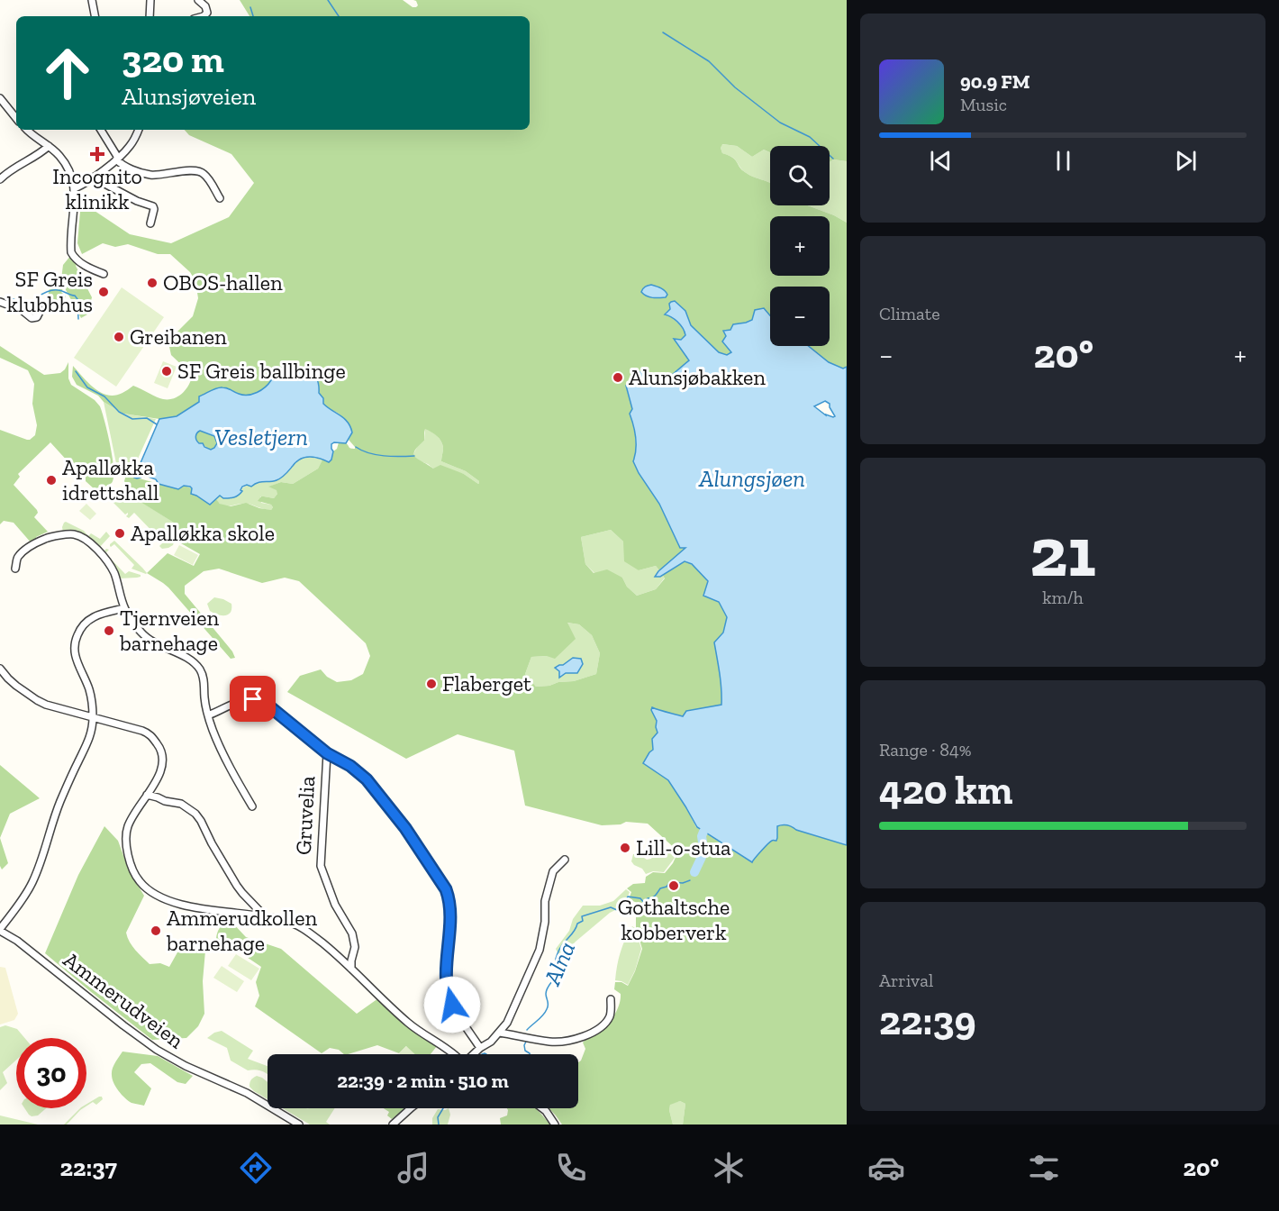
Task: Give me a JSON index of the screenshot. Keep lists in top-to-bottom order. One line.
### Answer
{"streets":{"street":["Gruvelia","Ammerudveien"]},"water":["Vesletjern","Alungsjøen","Alna"],"places":{"health":["Incognito klinikk"],"other":["OBOS-hallen","SF Greis klubbhus","Greibanen","SF Greis ballbinge","Alunsjøbakken","Apalløkka idrettshall","Apalløkka skole","Tjernveien barnehage","Flaberget","Lill-o-stua","Gothaltsche kobberverk","Ammerudkollen barnehage"]},"page":{"turn":["320 m","Alunsjøveien"],"song":["90.9 FM","Music"],"map_buttons":["+","−"],"tile":["Climate",["21","km/h"],["Range · 84%","420 km"],["Arrival","22:39"]],"heat":["−","20°","+"],"limit":"30","trip":"22:39 · 2 min · 510 m","tabs":["22:37","20°"]}}
